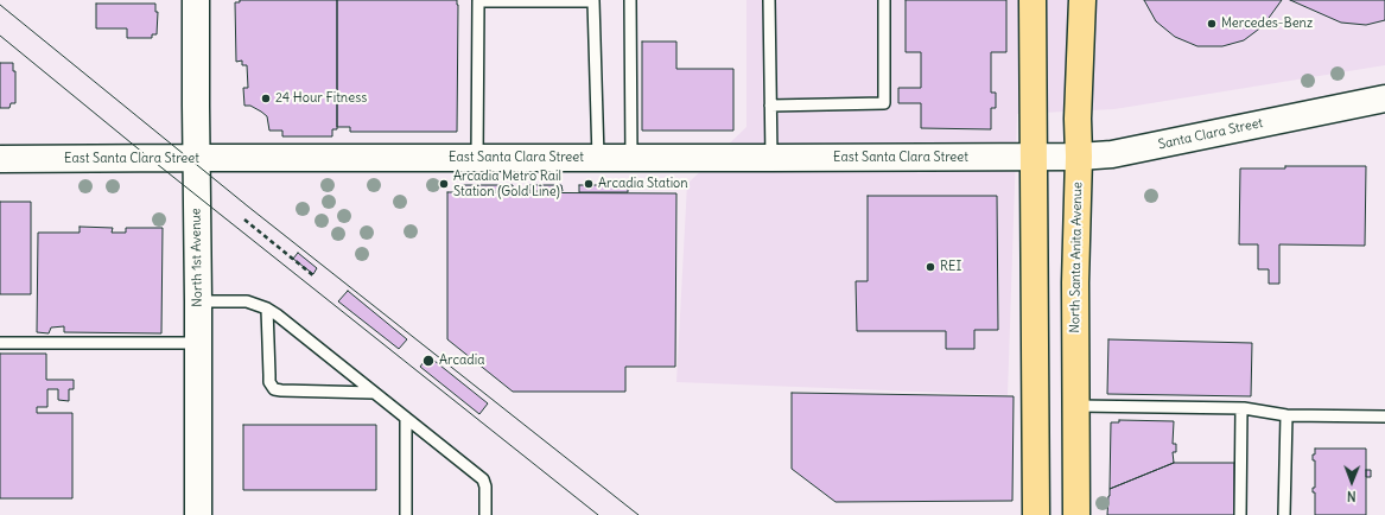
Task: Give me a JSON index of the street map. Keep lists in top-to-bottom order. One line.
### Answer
{"streets":{"main road":["North Santa Anita Avenue"],"street":["Santa Clara Street","East Santa Clara Street","North 1st Avenue"]},"crossings":[["Santa Clara Street","East Santa Clara Street"],["Santa Clara Street","North Santa Anita Avenue"],["East Santa Clara Street","North 1st Avenue"]],"places":["Mercedes-Benz","24 Hour Fitness","Arcadia Metro Rail Station (Gold Line)","Arcadia Station","REI","Arcadia"],"north":"bottom"}
